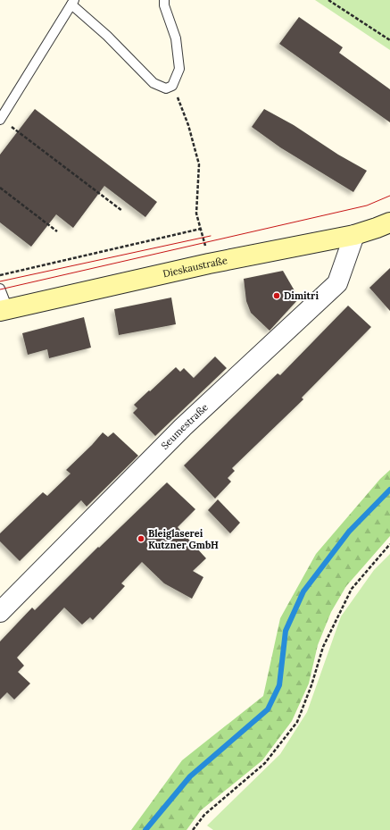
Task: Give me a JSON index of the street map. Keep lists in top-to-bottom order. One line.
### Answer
{"streets":{"main road":["Dieskaustraße"],"street":["Seumestraße"]},"crossings":[["Dieskaustraße","Seumestraße"]],"places":["Dimitri","Bleiglaserei Kutzner GmbH"]}
